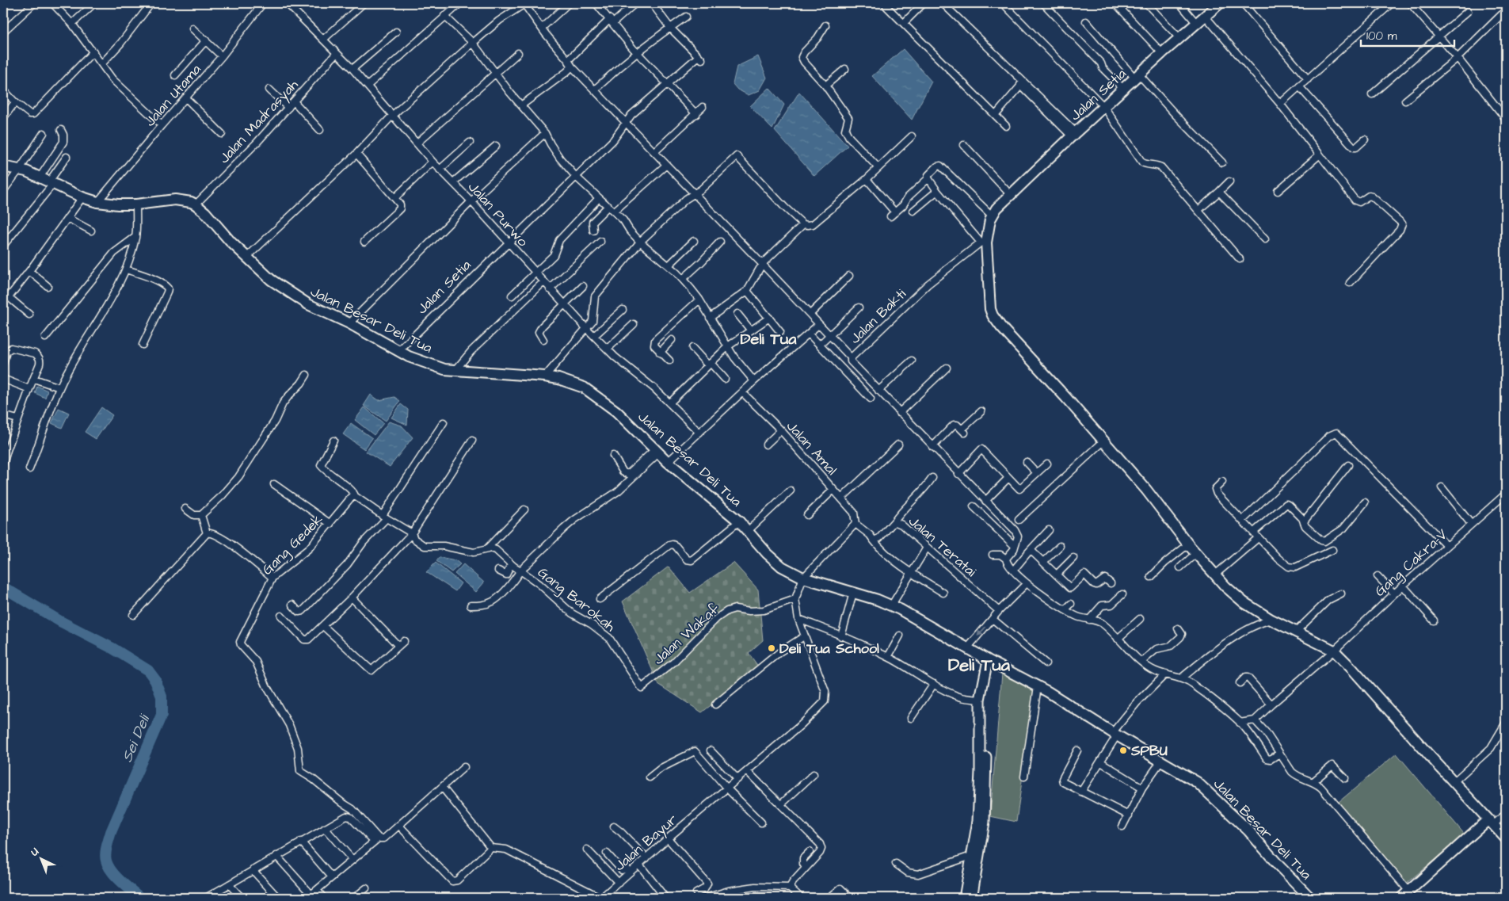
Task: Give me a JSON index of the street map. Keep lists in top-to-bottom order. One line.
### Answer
{"streets":{"main road":["Jalan Setia","Jalan Besar Deli Tua"],"street":["Jalan Utama","Jalan Madrasyah","Jalan Purwo","Jalan Bakti","Jalan Amal","Gang Gedek","Jalan Teratai","Gang Cakra-V","Gang Barokah","Jalan Wakaf","Jalan Bayur"]},"crossings":[["Jalan Setia","Jalan Purwo"],["Jalan Setia","Jalan Bakti"],["Jalan Setia","Jalan Besar Deli Tua"],["Jalan Madrasyah","Jalan Purwo"],["Jalan Madrasyah","Jalan Besar Deli Tua"],["Jalan Besar Deli Tua","Jalan Bayur"],["Gang Barokah","Jalan Wakaf"],["Jalan Wakaf","Jalan Bayur"]],"districts":["Deli Tua","Deli Tua"],"water":["Sei Deli"],"places":["Deli Tua School","SPBU"],"scale_bar":"100 m","north":"top left"}
